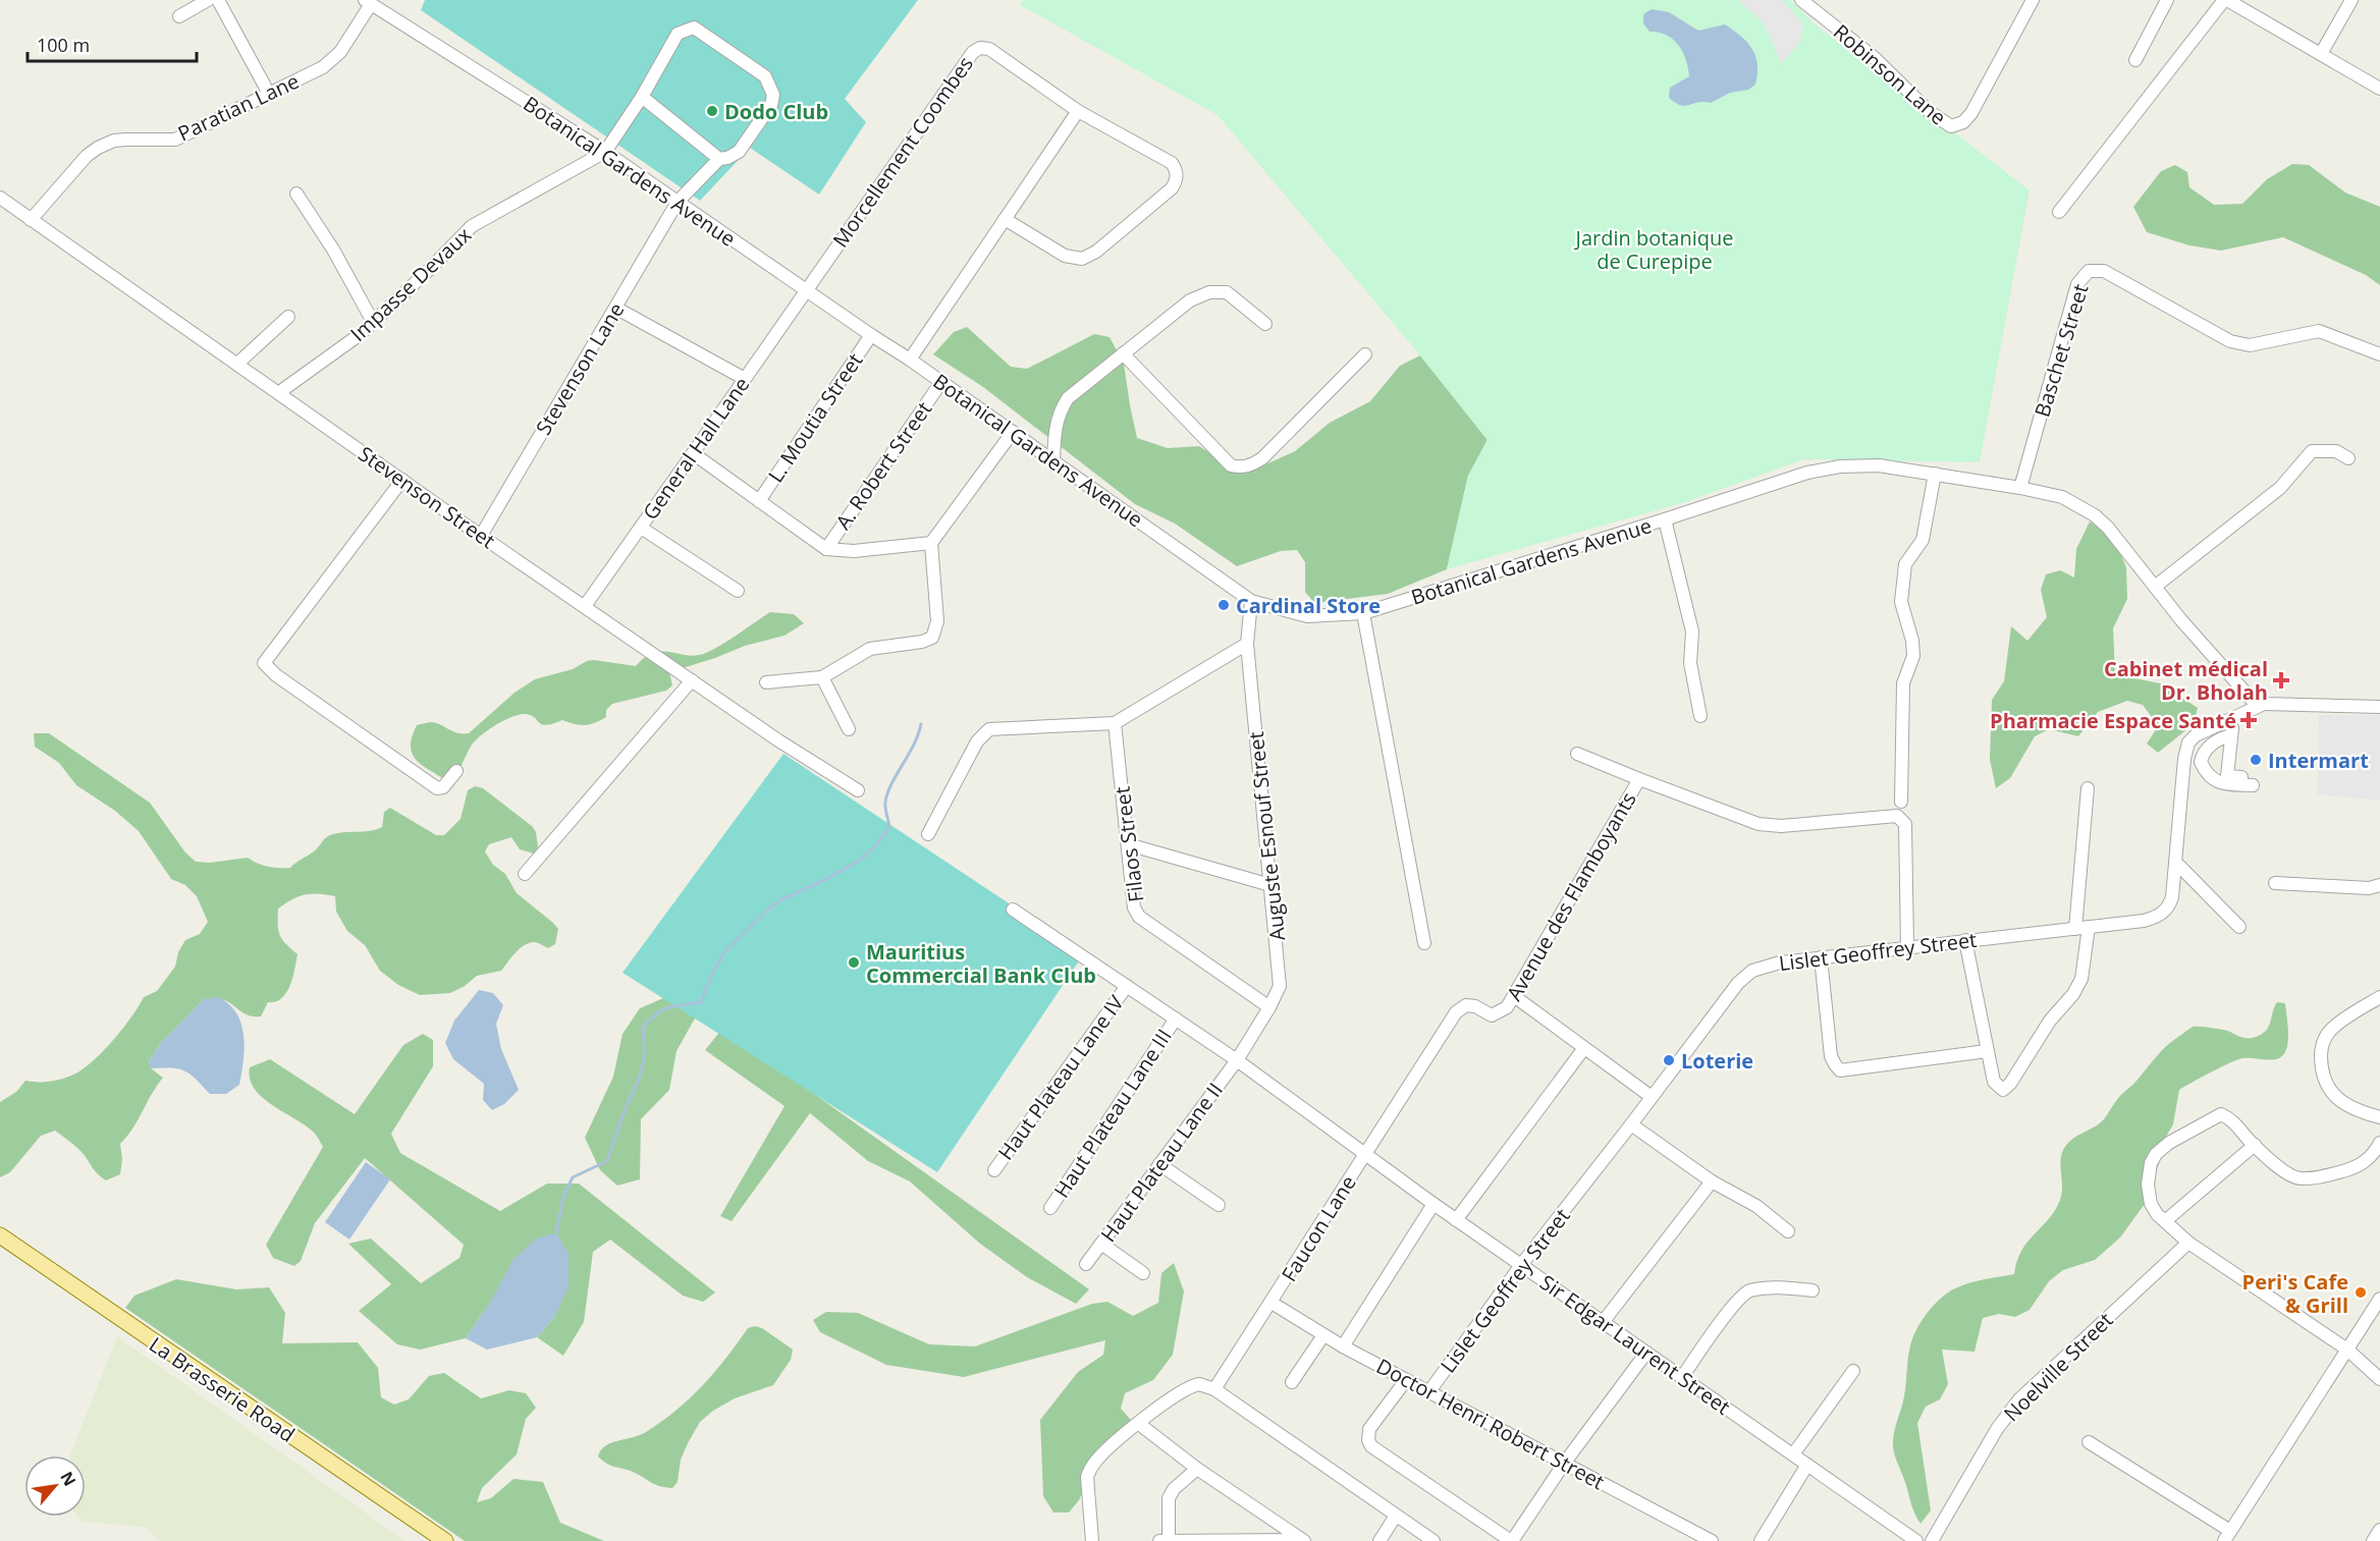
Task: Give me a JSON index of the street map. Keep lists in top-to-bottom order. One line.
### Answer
{"streets":{"main road":["La Brasserie Road"],"street":["Robinson Lane","Paratian Lane","Morcellement Coombes","Botanical Gardens Avenue","Impasse Devaux","Baschet Street","Stevenson Lane","L. Moutia Street","General Hall Lane","A. Robert Street","Stevenson Street","Auguste Esnouf Street","Filaos Street","Avenue des Flamboyants","Lislet Geoffrey Street","Haut Plateau Lane IV","Haut Plateau Lane III","Haut Plateau Lane II","Faucon Lane","Sir Edgar Laurent Street","Noelville Street","Doctor Henri Robert Street"]},"crossings":[["Paratian Lane","Botanical Gardens Avenue"],["Paratian Lane","Stevenson Street"],["Morcellement Coombes","Botanical Gardens Avenue"],["Morcellement Coombes","General Hall Lane"],["Botanical Gardens Avenue","Impasse Devaux"],["Botanical Gardens Avenue","Baschet Street"],["Botanical Gardens Avenue","Stevenson Lane"],["Botanical Gardens Avenue","L. Moutia Street"],["Botanical Gardens Avenue","General Hall Lane"],["Botanical Gardens Avenue","A. Robert Street"],["Botanical Gardens Avenue","Auguste Esnouf Street"],["Botanical Gardens Avenue","Lislet Geoffrey Street"],["Impasse Devaux","Stevenson Lane"],["Impasse Devaux","Stevenson Street"],["Stevenson Lane","Stevenson Street"],["General Hall Lane","Stevenson Street"],["Auguste Esnouf Street","Filaos Street"],["Auguste Esnouf Street","Haut Plateau Lane II"],["Auguste Esnouf Street","Sir Edgar Laurent Street"],["Avenue des Flamboyants","Lislet Geoffrey Street"],["Avenue des Flamboyants","Faucon Lane"],["Avenue des Flamboyants","Sir Edgar Laurent Street"],["Lislet Geoffrey Street","Sir Edgar Laurent Street"],["Lislet Geoffrey Street","Doctor Henri Robert Street"],["Haut Plateau Lane IV","Sir Edgar Laurent Street"],["Haut Plateau Lane III","Sir Edgar Laurent Street"],["Haut Plateau Lane II","Sir Edgar Laurent Street"],["Faucon Lane","Sir Edgar Laurent Street"],["Faucon Lane","Doctor Henri Robert Street"]],"parks":["Jardin botanique de Curepipe"],"places":{"other":["Dodo Club","Cardinal Store","Intermart","Mauritius Commercial Bank Club","Loterie","Peri's Cafe & Grill"],"health":["Cabinet médical Dr. Bholah","Pharmacie Espace Santé"]},"scale_bar":"100 m","north":"top right"}
